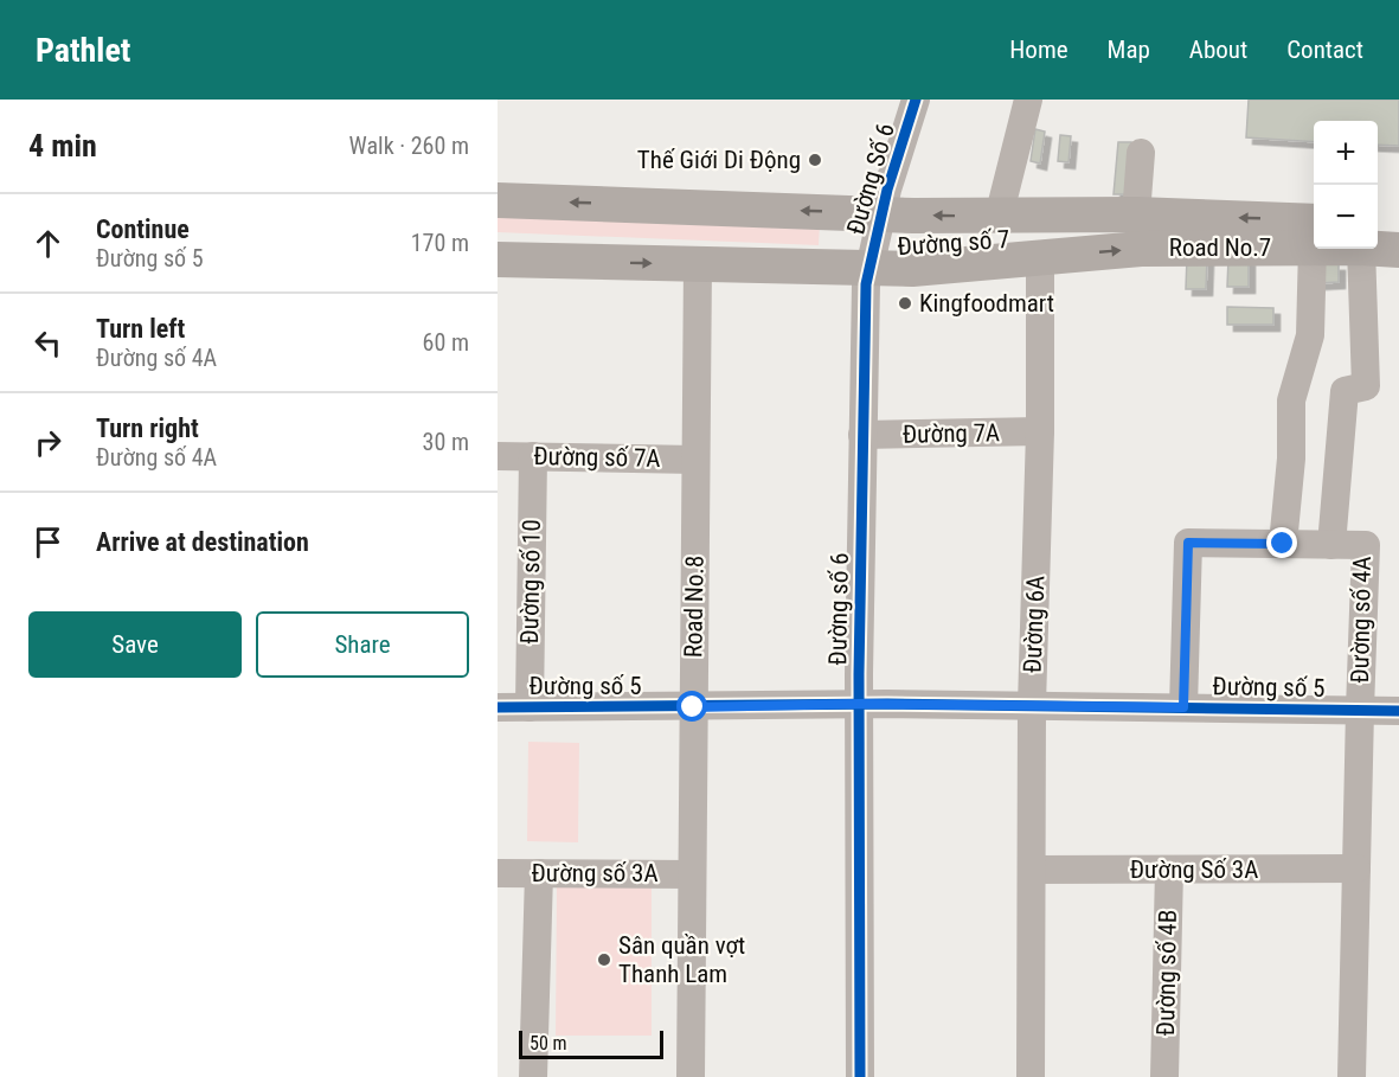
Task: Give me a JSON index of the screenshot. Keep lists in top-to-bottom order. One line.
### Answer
{"streets":{"main road":["Đường số 7","Road No.7"],"street":["Đường Số 6","Đường 7A","Đường số 7A","Đường số 10","Road No.8","Đường số 6","Đường số 4A","Đường 6A","Đường số 5","Đường Số 3A","Đường số 3A","Đường số 4B"]},"crossings":[["Đường Số 6","Đường số 7"],["Đường Số 6","Đường số 6"],["Đường số 7","Road No.7"],["Đường số 7","Road No.8"],["Đường số 7","Đường số 6"],["Đường số 7","Đường 6A"],["Road No.7","Đường 6A"],["Đường 7A","Đường số 6"],["Đường 7A","Đường 6A"],["Đường số 7A","Đường số 10"],["Đường số 7A","Road No.8"],["Đường số 10","Đường số 5"],["Road No.8","Đường số 5"],["Road No.8","Đường số 3A"],["Đường số 6","Đường số 5"],["Đường số 4A","Đường số 5"],["Đường số 4A","Đường Số 3A"],["Đường 6A","Đường số 5"],["Đường 6A","Đường Số 3A"],["Đường Số 3A","Đường số 4B"]],"one_way":["Road No.7"],"places":["Thế Giới Di Động","Kingfoodmart","Sân quần vợt Thanh Lam"],"scale_bar":"50 m","page":{"header":"Pathlet","nav":["Home","Map","About","Contact"],"heading":["4 min","Walk · 260 m"],"map_buttons":["+","−"],"list":[["Continue","Đường số 5","170 m"],["Turn left","Đường số 4A","60 m"],["Turn right","Đường số 4A","30 m"],"Arrive at destination"],"buttons":["Save","Share"],"scale":"50 m"}}
